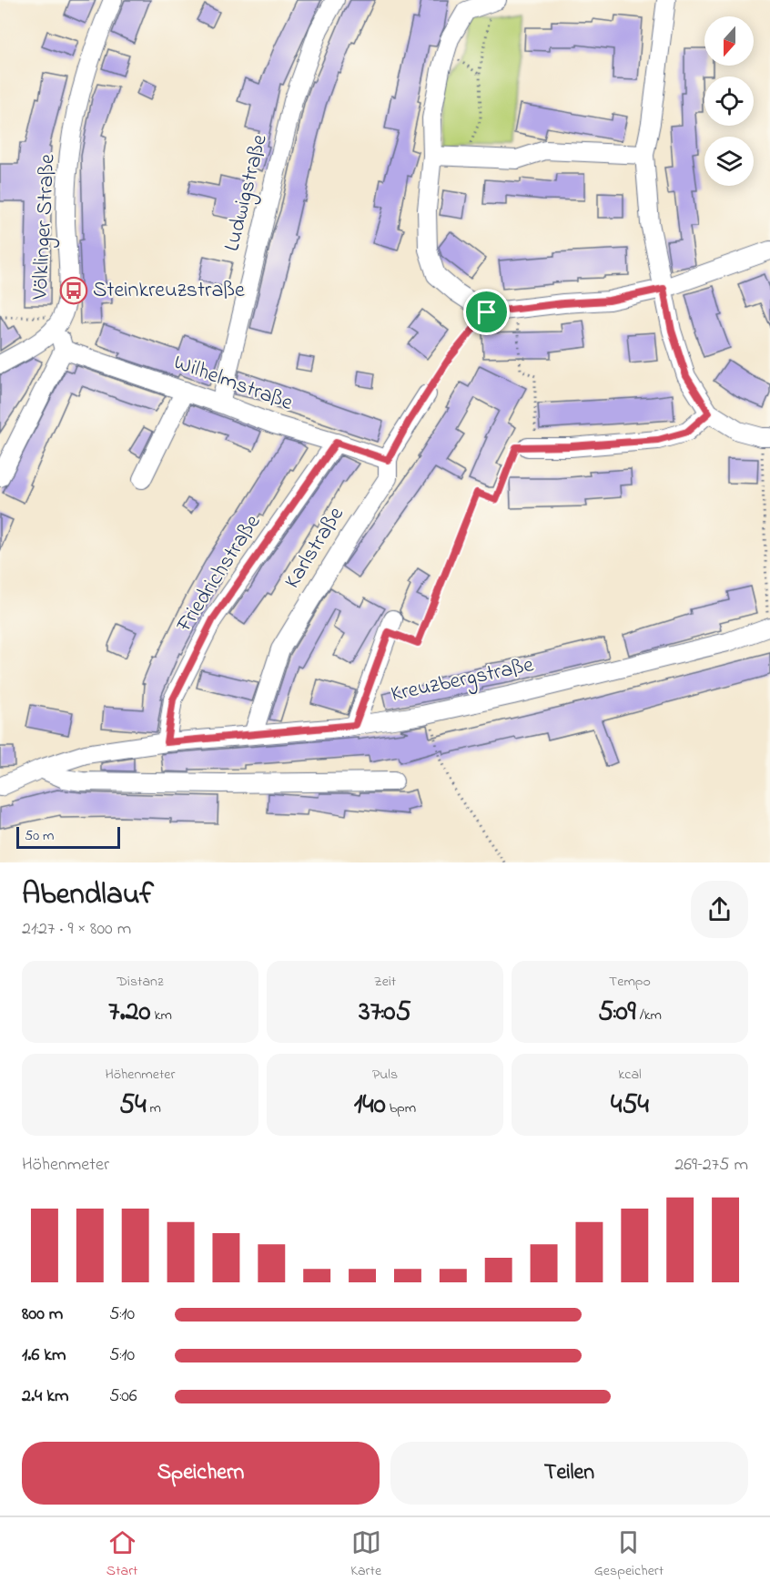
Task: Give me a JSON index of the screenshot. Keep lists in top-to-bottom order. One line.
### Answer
{"streets":{"street":["Ludwigstraße","Völklinger Straße","Wilhelmstraße","Karlstraße","Friedrichstraße","Kreuzbergstraße"]},"crossings":[["Ludwigstraße","Wilhelmstraße"],["Wilhelmstraße","Karlstraße"],["Wilhelmstraße","Friedrichstraße"],["Karlstraße","Kreuzbergstraße"],["Friedrichstraße","Kreuzbergstraße"]],"places":{"bus stop":["Steinkreuzstraße"]},"scale_bar":"50 m","north":"bottom","page":{"scale":"50 m","heading":["Abendlauf","21:27 · 9 × 800 m"],"stats":[["Distanz","7.20 km"],["Zeit","37:05"],["Tempo","5:09 /km"],["Höhenmeter","54 m"],["Puls","140 bpm"],["kcal","454"]],"chart":["Höhenmeter","269–275 m"],"list":[{"name":"800 m","note":"5:10"},{"name":"1.6 km","note":"5:10"},{"name":"2.4 km","note":"5:06"}],"buttons":["Speichern","Teilen"],"tabs":["Start","Karte","Gespeichert"]}}
